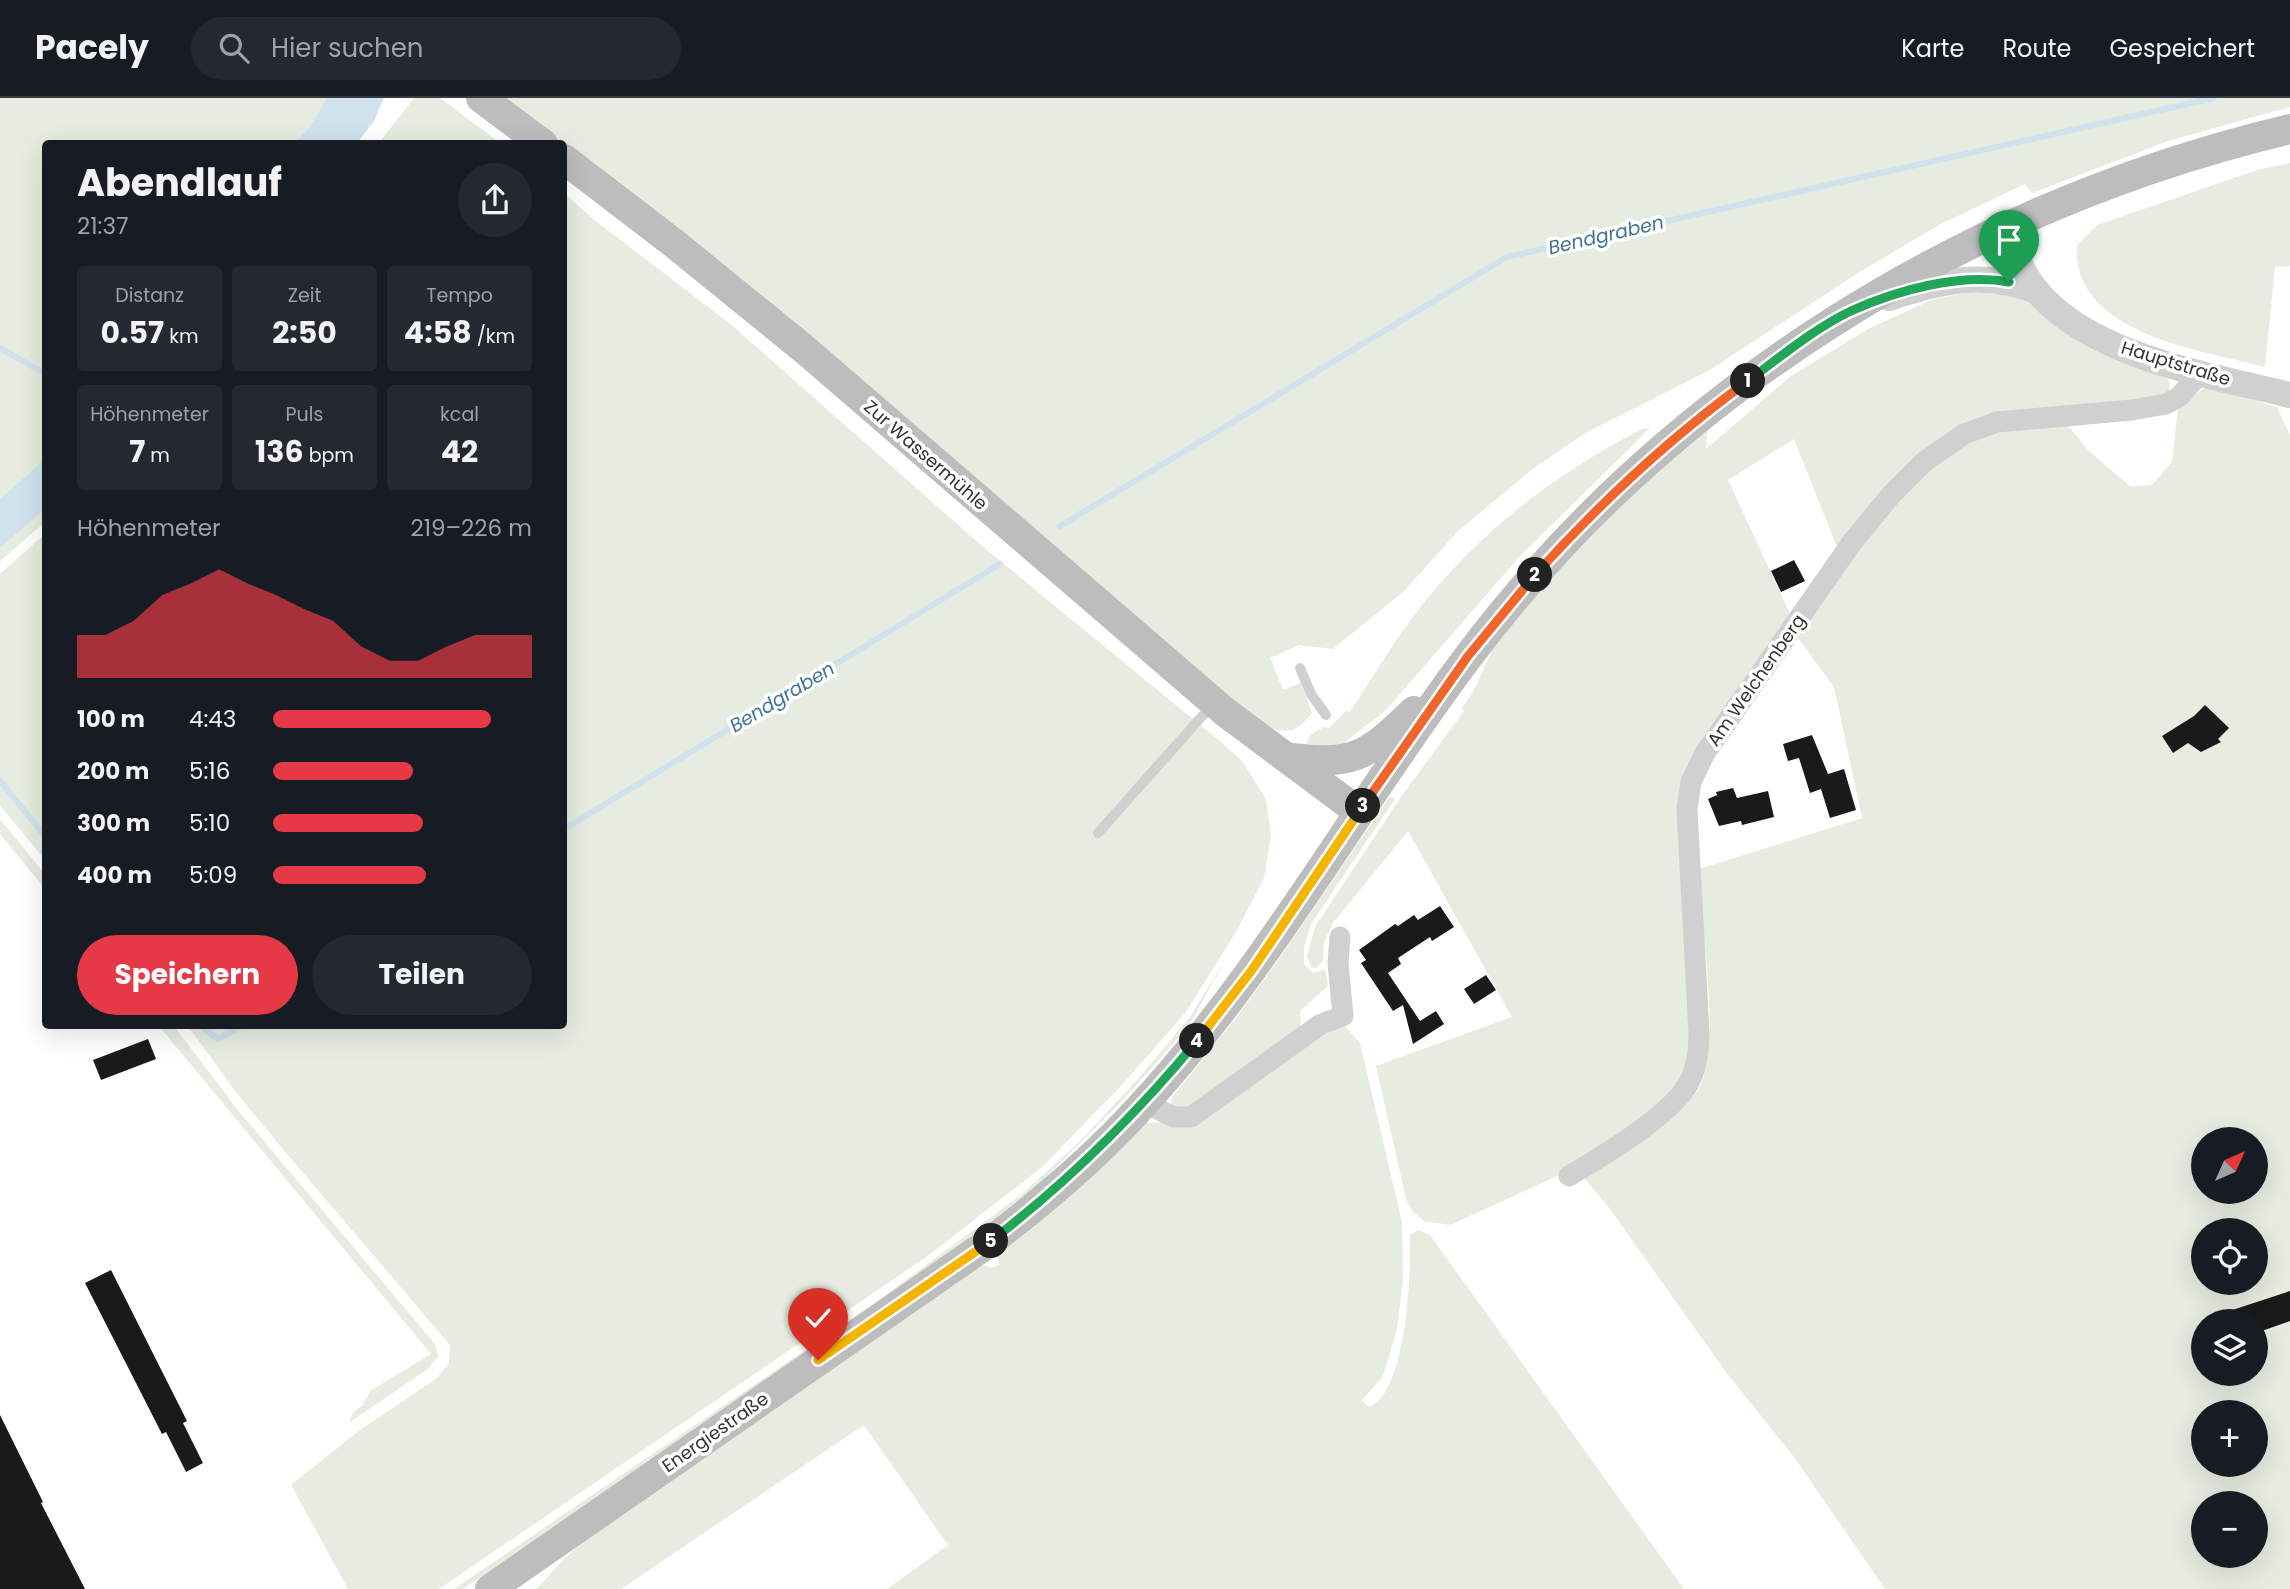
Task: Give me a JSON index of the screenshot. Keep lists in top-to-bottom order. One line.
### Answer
{"streets":{"main road":["Zur Wassermühle","Energiestraße"],"street":["Hauptstraße","Am Welchenberg"]},"crossings":[["Hauptstraße","Am Welchenberg"],["Zur Wassermühle","Energiestraße"]],"water":["Bendgraben"],"north":"top right","page":{"header":"Pacely","search":"Hier suchen","nav":["Karte","Route","Gespeichert"],"heading":["Abendlauf","21:37"],"stats":[["Distanz","0.57 km"],["Zeit","2:50"],["Tempo","4:58 /km"],["Höhenmeter","7 m"],["Puls","136 bpm"],["kcal","42"]],"pins":["1","2","3","4","5"],"chart":["Höhenmeter","219–226 m"],"list":[{"name":"100 m","note":"4:43"},{"name":"200 m","note":"5:16"},{"name":"300 m","note":"5:10"},{"name":"400 m","note":"5:09"}],"buttons":["Speichern","Teilen"],"map_buttons":["+","−"]}}
